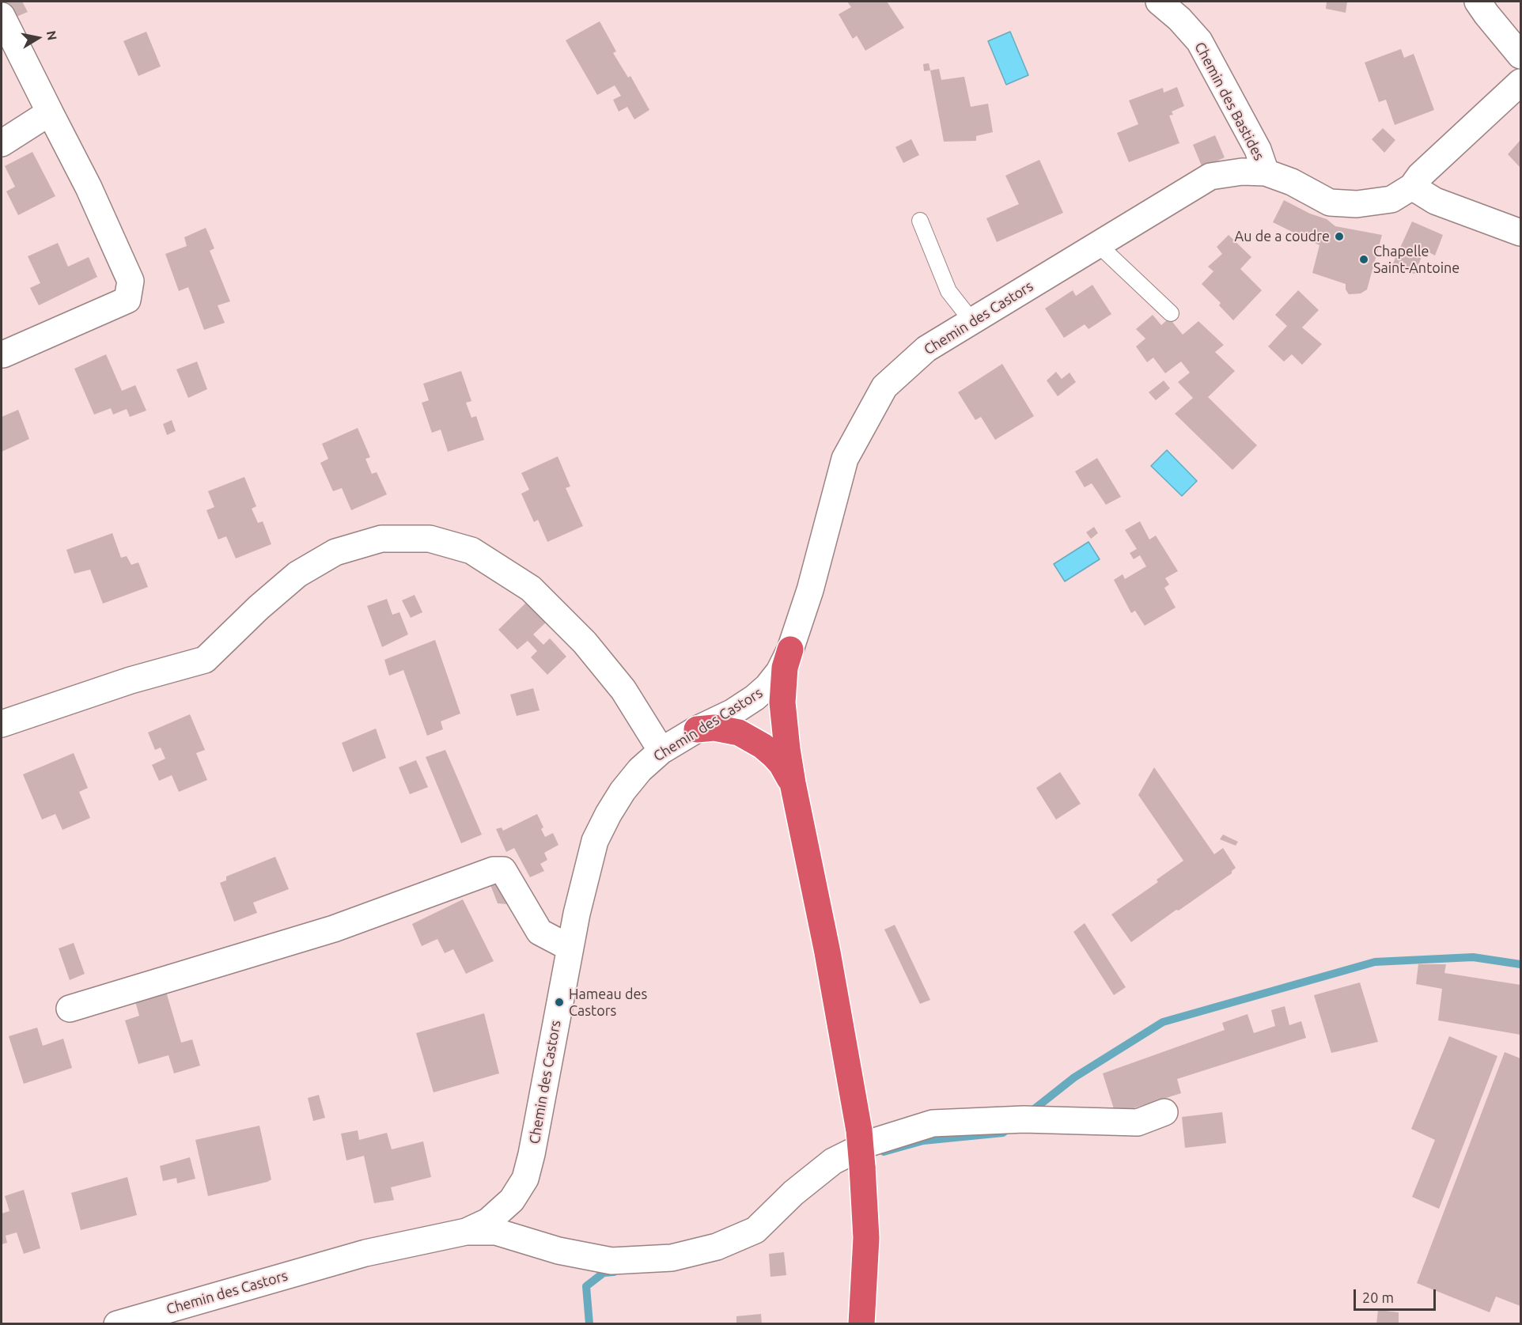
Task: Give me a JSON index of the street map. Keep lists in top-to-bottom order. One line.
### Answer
{"streets":{"street":["Chemin des Bastides","Chemin des Castors"]},"crossings":[["Chemin des Bastides","Chemin des Castors"]],"places":["Au de a coudre","Chapelle Saint-Antoine","Hameau des Castors"],"scale_bar":"20 m","north":"right"}
